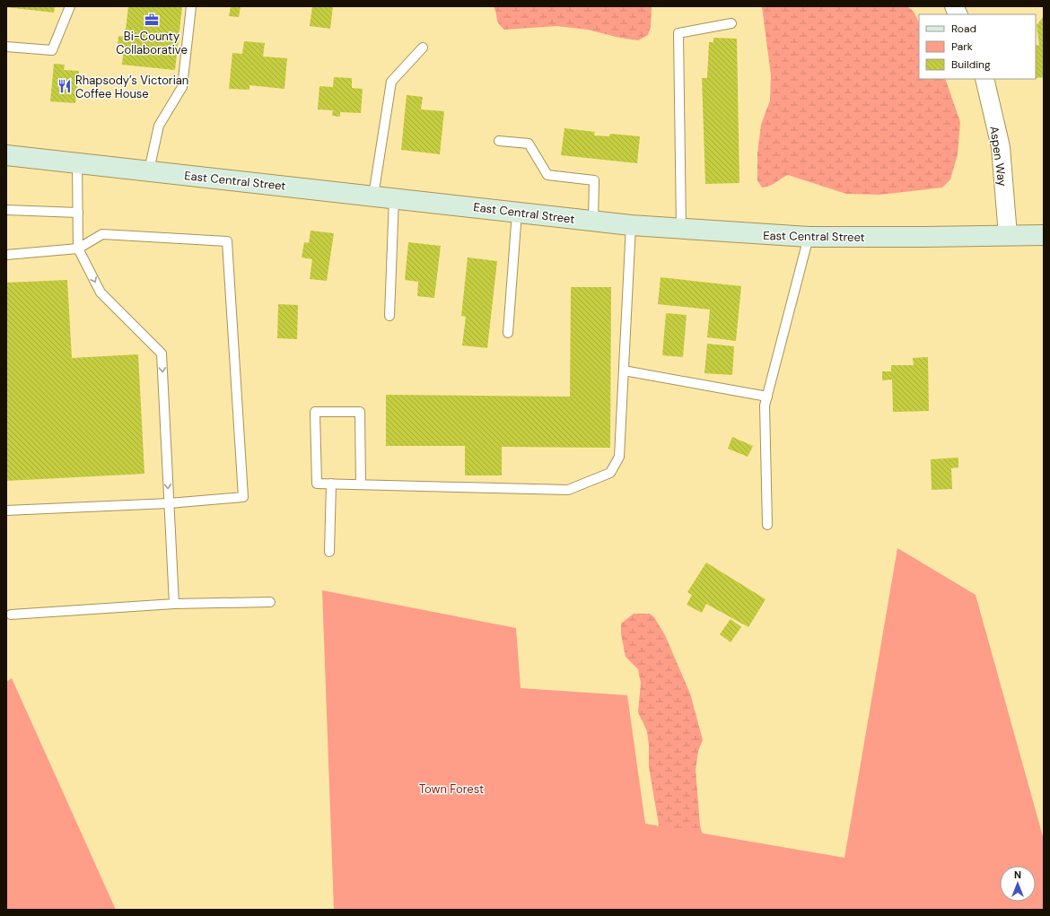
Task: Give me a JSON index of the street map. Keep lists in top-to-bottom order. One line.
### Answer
{"streets":{"main road":["East Central Street"],"street":["Aspen Way"]},"crossings":[["Aspen Way","East Central Street"]],"parks":["Town Forest"],"places":{"office":["Bi-County Collaborative"],"restaurant":["Rhapsody’s Victorian Coffee House"]},"legend":["Road","Park","Building"],"north":"top"}
